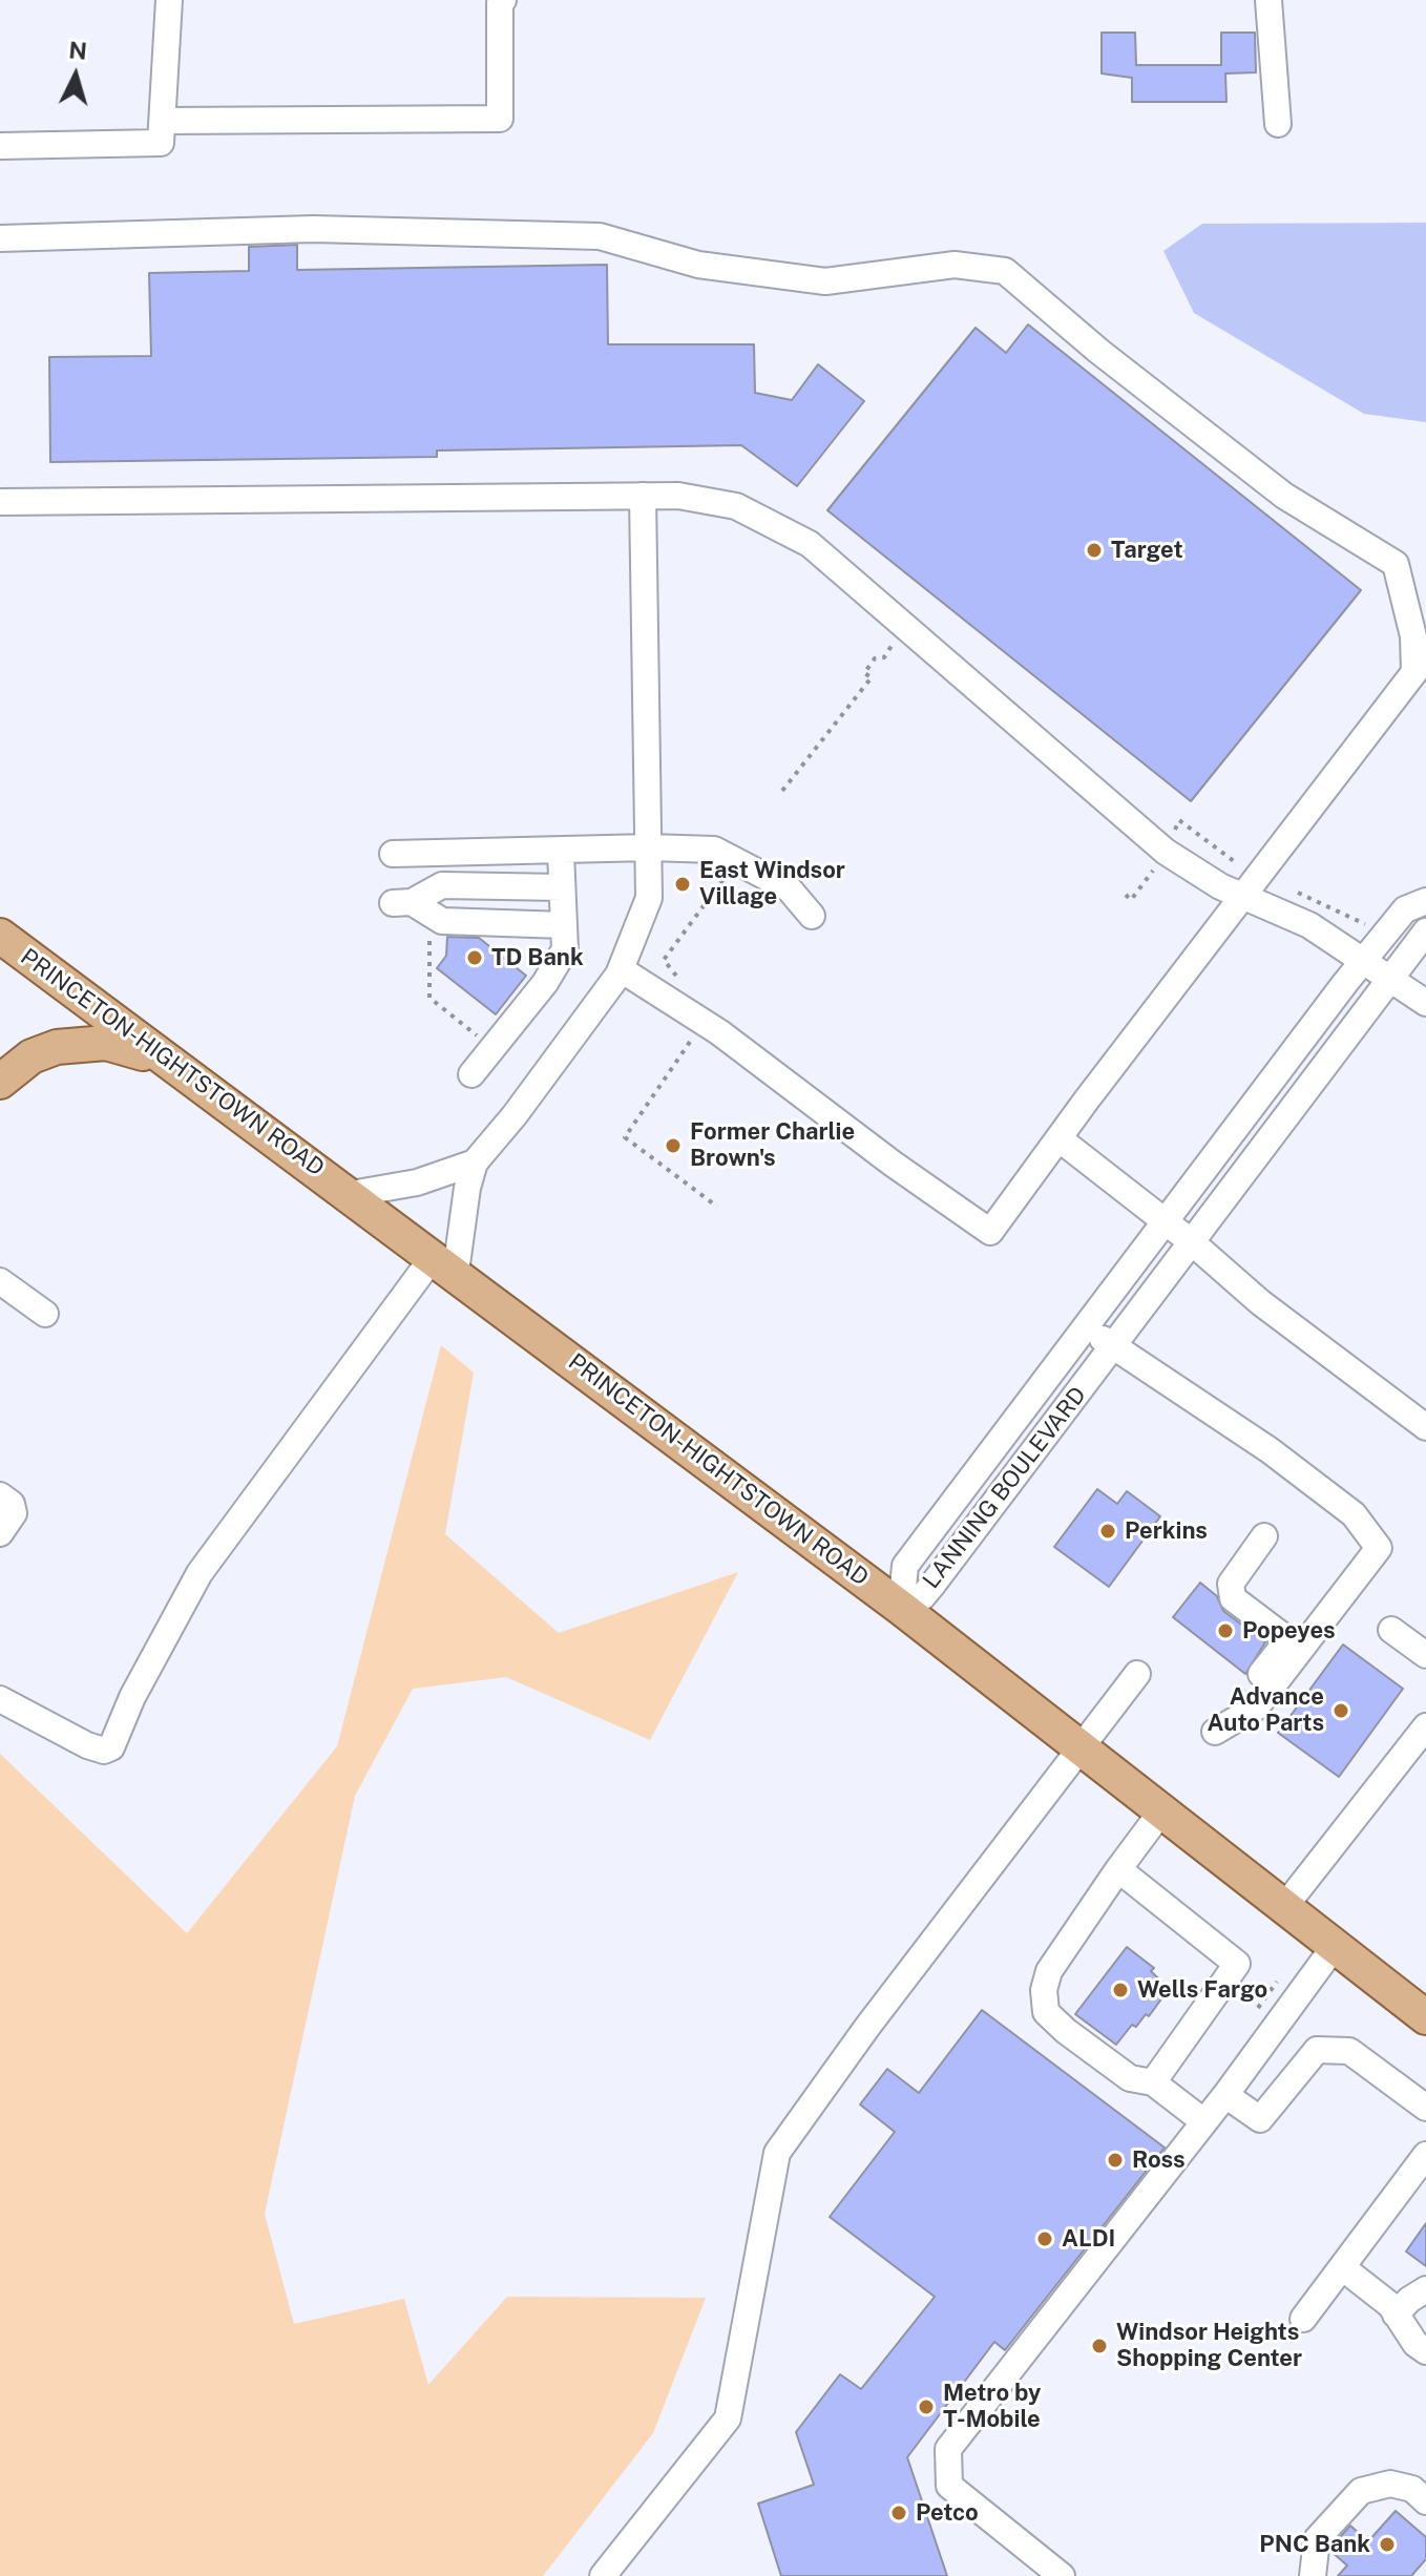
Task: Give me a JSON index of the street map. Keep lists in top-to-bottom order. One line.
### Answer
{"streets":{"main road":["PRINCETON-HIGHTSTOWN ROAD"],"street":["LANNING BOULEVARD"]},"crossings":[["PRINCETON-HIGHTSTOWN ROAD","LANNING BOULEVARD"]],"places":["Target","East Windsor Village","TD Bank","Former Charlie Brown's","Perkins","Popeyes","Advance Auto Parts","Wells Fargo","Ross","ALDI","Windsor Heights Shopping Center","Metro by T-Mobile","Petco","PNC Bank"],"north":"top"}
